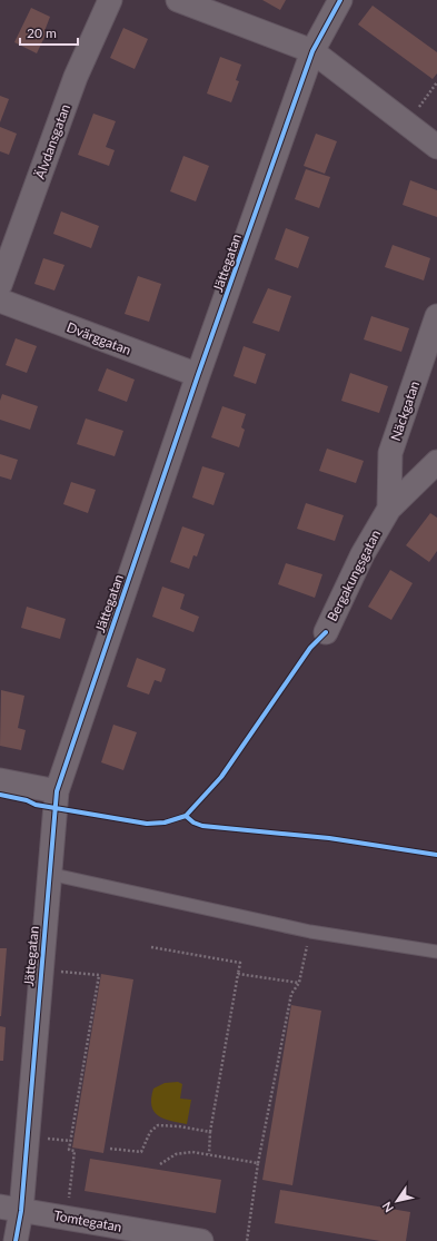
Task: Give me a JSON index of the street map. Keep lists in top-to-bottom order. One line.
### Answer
{"streets":{"street":["Älvdansgatan","Jättegatan","Dvärggatan","Näckgatan","Bergakungsgatan","Tomtegatan"]},"crossings":[["Jättegatan","Dvärggatan"],["Jättegatan","Tomtegatan"],["Näckgatan","Bergakungsgatan"]],"scale_bar":"20 m","north":"bottom left"}
